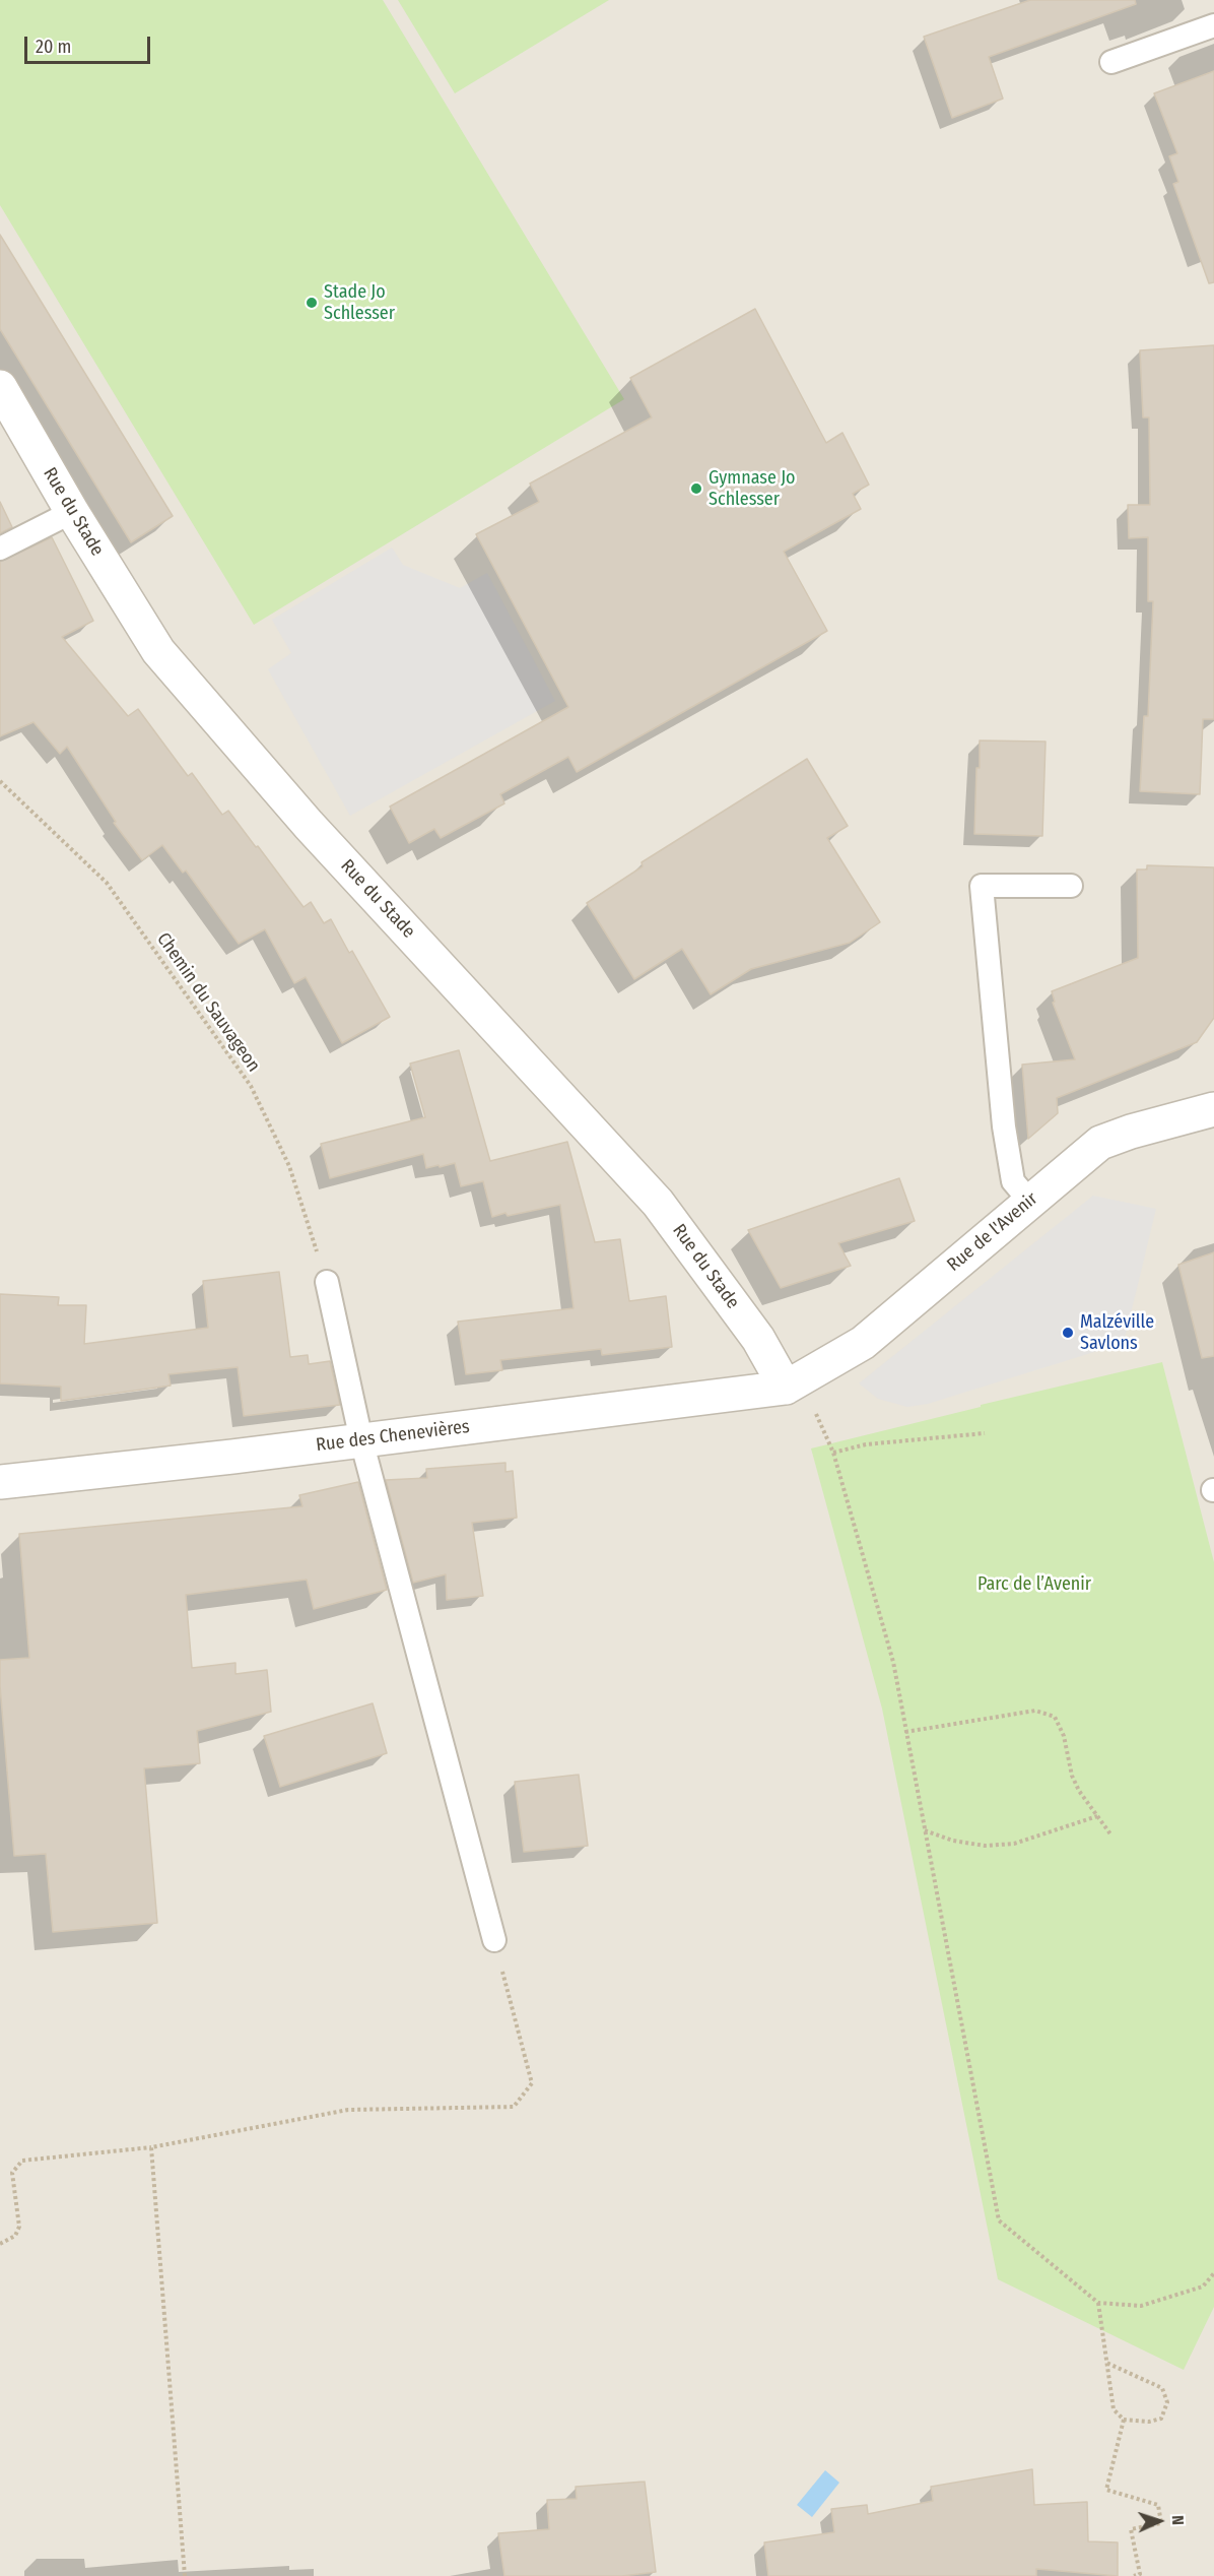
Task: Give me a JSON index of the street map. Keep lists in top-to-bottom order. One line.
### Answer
{"streets":{"street":["Rue du Stade","Rue de l'Avenir","Rue des Chenevières"],"path":["Chemin du Sauvageon"]},"crossings":[["Rue du Stade","Rue de l'Avenir"],["Rue du Stade","Rue des Chenevières"],["Rue de l'Avenir","Rue des Chenevières"]],"parks":["Parc de l’Avenir"],"places":["Stade Jo Schlesser","Gymnase Jo Schlesser","Malzéville Savlons"],"scale_bar":"20 m","north":"right"}
